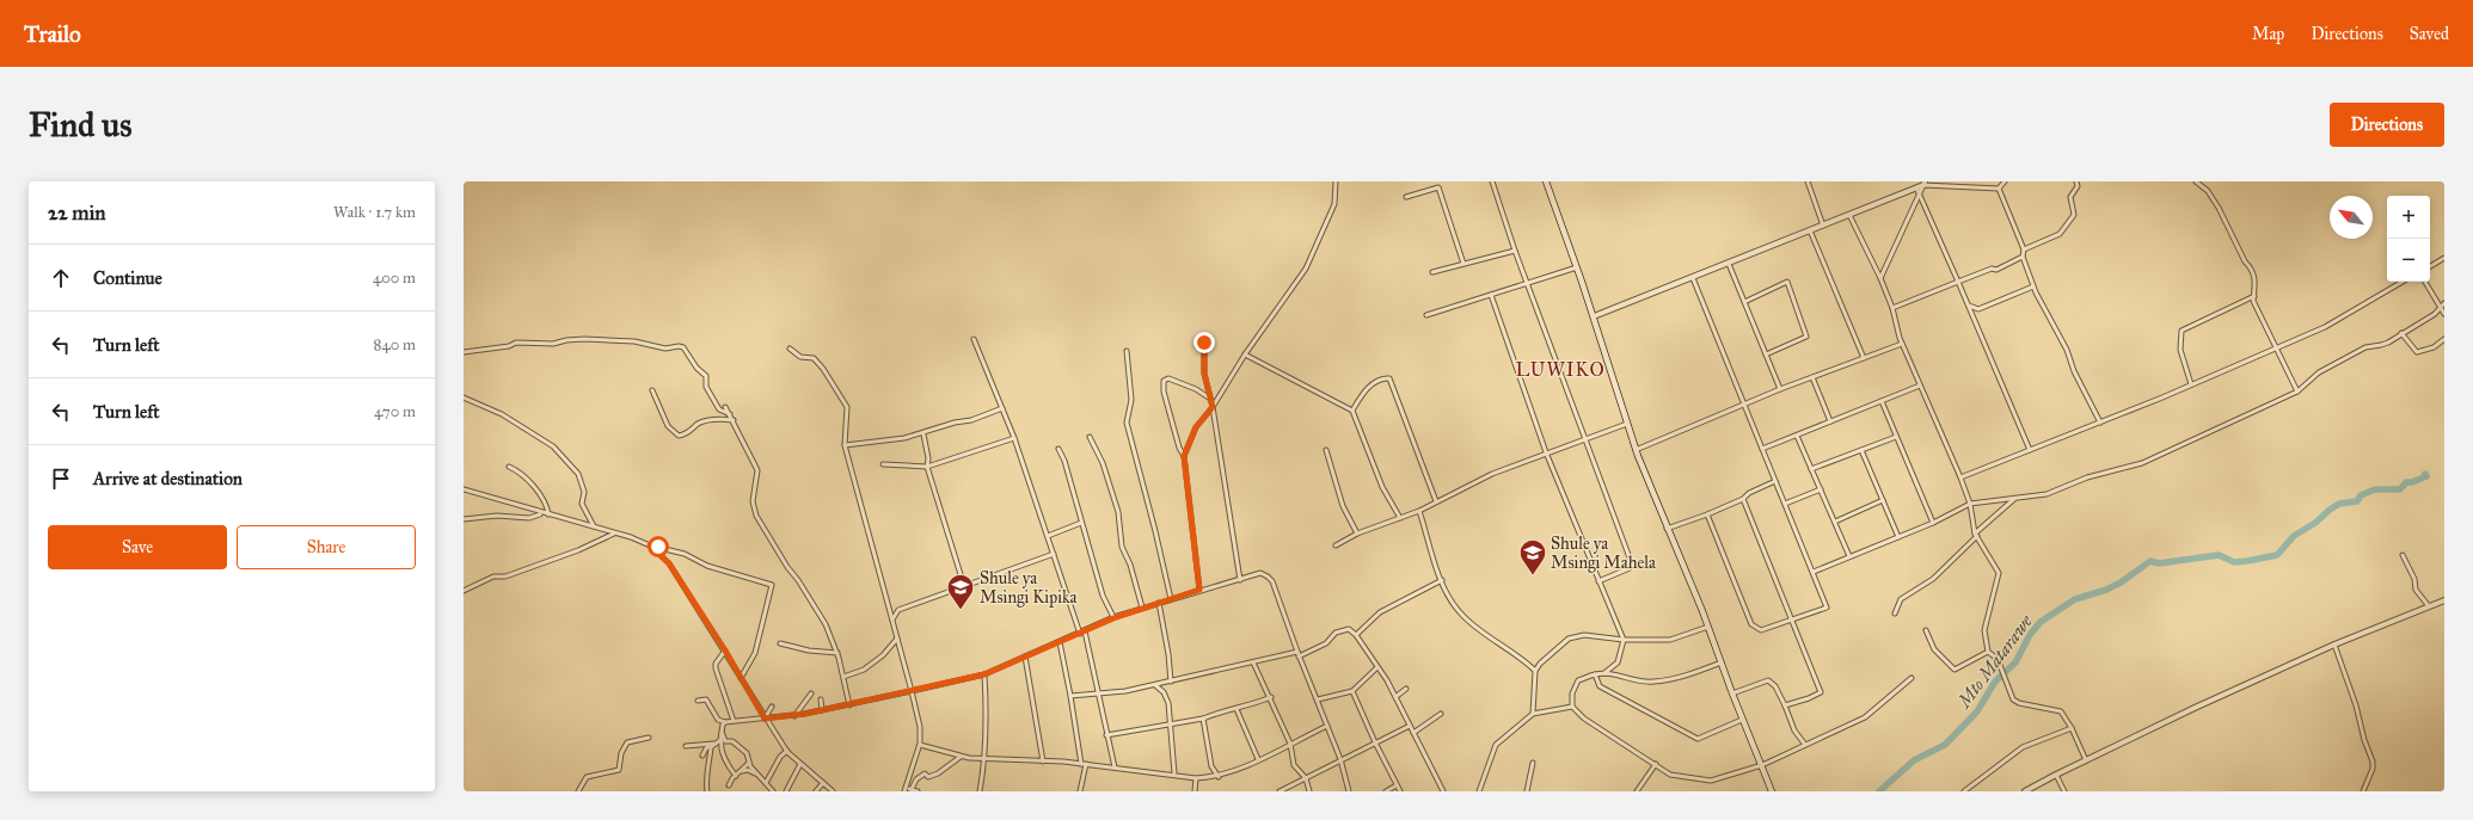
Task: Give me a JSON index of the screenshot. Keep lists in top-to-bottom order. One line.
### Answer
{"districts":["LUWIKO"],"water":["Mto Matarawe"],"places":{"school or university":["Shule ya Msingi Mahela","Shule ya Msingi Kipika"]},"north":"top left","page":{"header":"Trailo","nav":["Map","Directions","Saved"],"buttons":["Directions",["Save","Share"]],"title":"Find us","heading":["22 min","Walk · 1.7 km"],"map_buttons":["+","−"],"list":[["Continue","400 m"],["Turn left","840 m"],["Turn left","470 m"],"Arrive at destination"]}}
